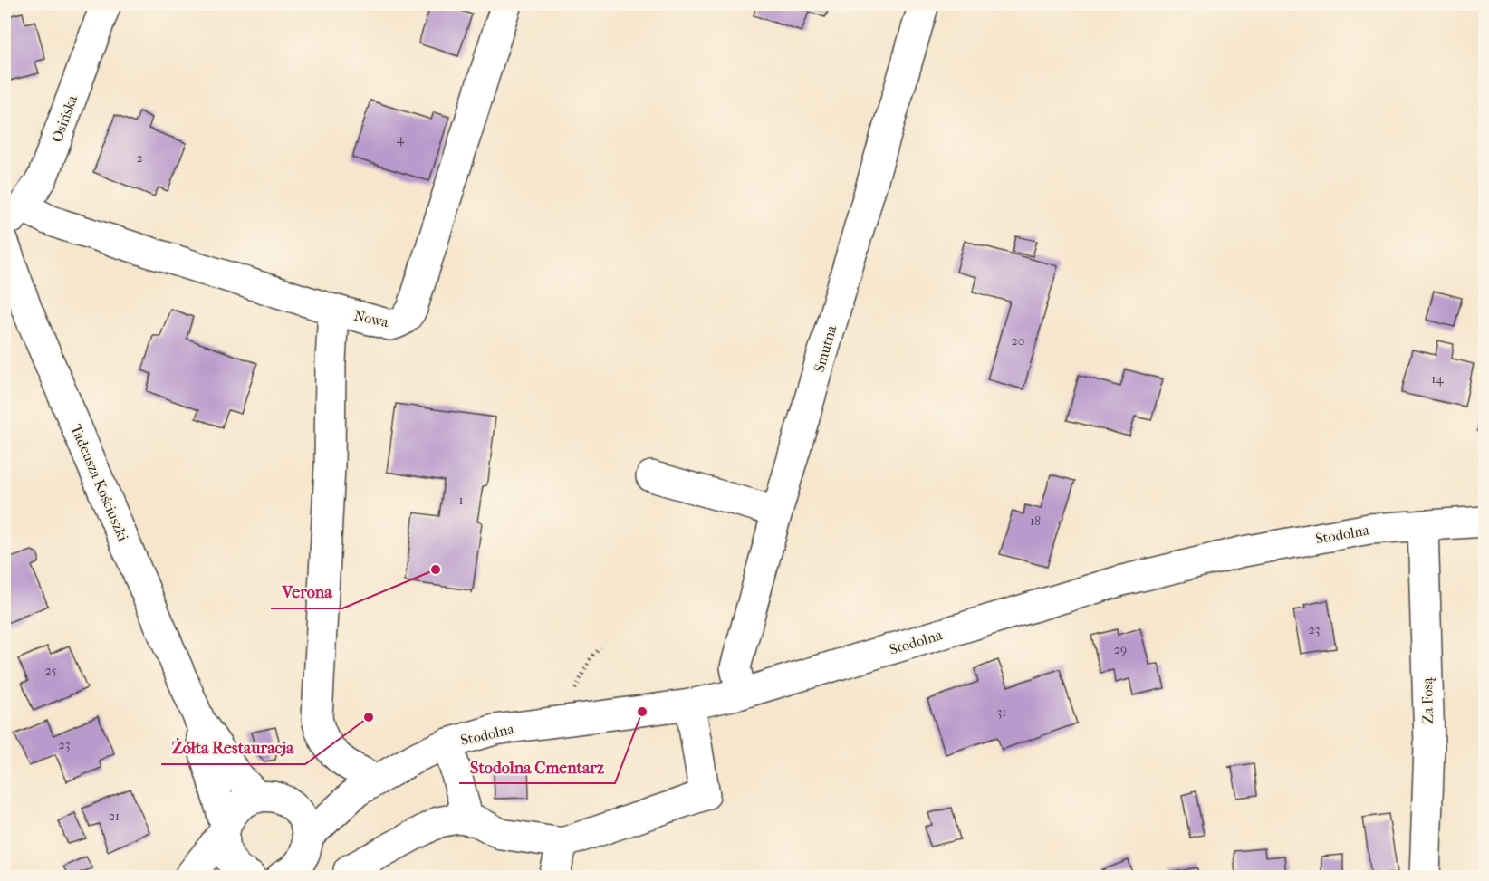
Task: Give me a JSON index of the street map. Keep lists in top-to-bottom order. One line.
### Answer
{"streets":{"street":["Osińska","Nowa","Smutna","Tadeusza Kościuszki","Stodolna","Za Fosą"]},"crossings":[["Osińska","Nowa"],["Smutna","Stodolna"],["Stodolna","Za Fosą"]],"places":["Verona","Stodolna Cmentarz","Żółta Restauracja"],"house_numbers":["4","2","20","14","1","18","23","29","25","31","23","21"]}
